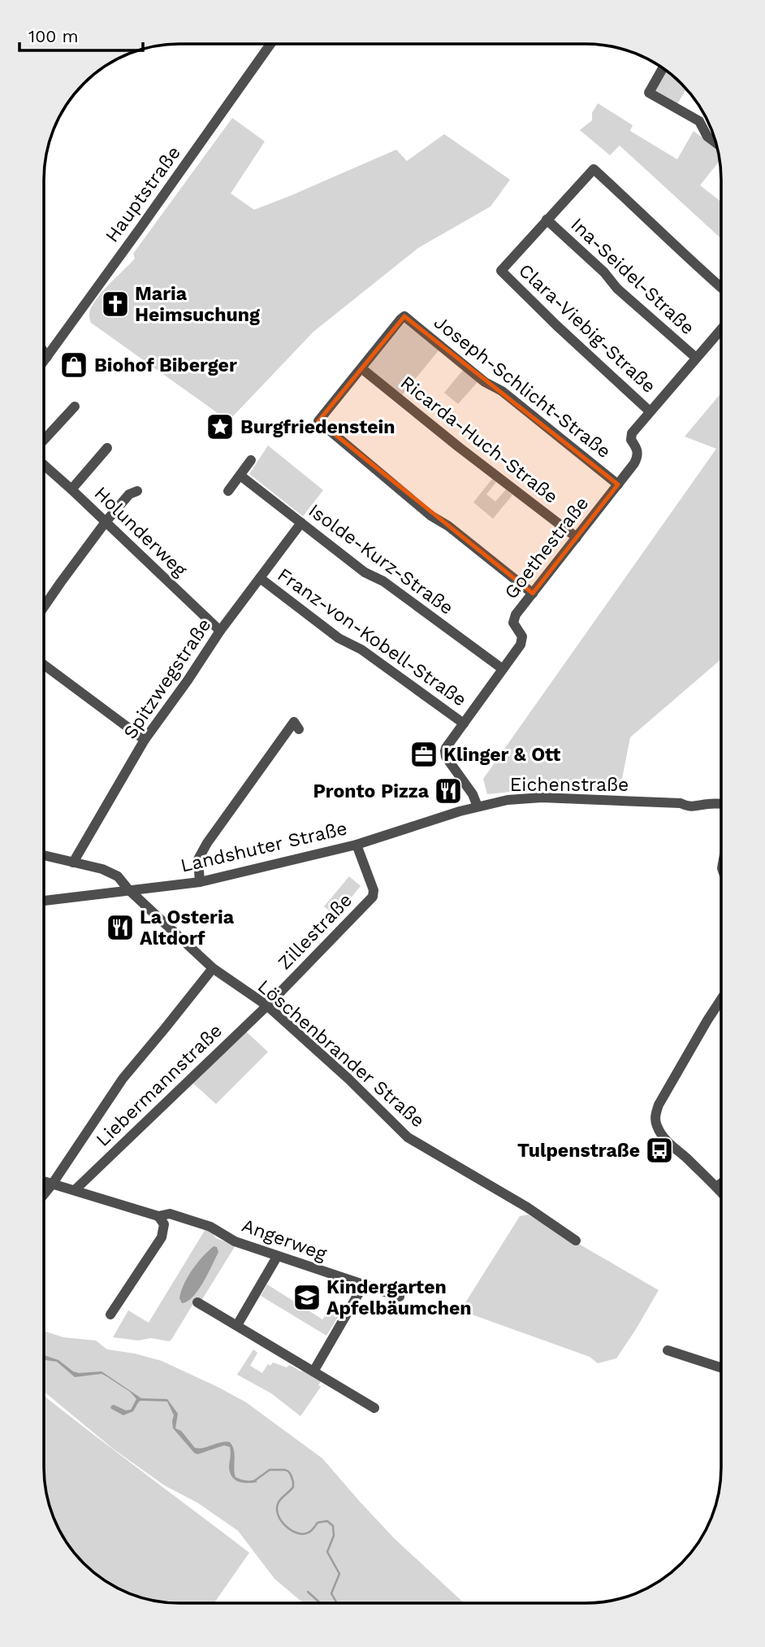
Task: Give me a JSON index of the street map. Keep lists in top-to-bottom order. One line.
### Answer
{"streets":{"street":["Hauptstraße","Ina-Seidel-Straße","Clara-Viebig-Straße","Joseph-Schlicht-Straße","Ricarda-Huch-Straße","Holunderweg","Goethestraße","Isolde-Kurz-Straße","Franz-von-Kobell-Straße","Spitzwegstraße","Eichenstraße","Landshuter Straße","Zillestraße","Löschenbrander Straße","Liebermannstraße","Angerweg"]},"crossings":[["Ina-Seidel-Straße","Clara-Viebig-Straße"],["Ina-Seidel-Straße","Goethestraße"],["Clara-Viebig-Straße","Goethestraße"],["Joseph-Schlicht-Straße","Ricarda-Huch-Straße"],["Joseph-Schlicht-Straße","Goethestraße"],["Ricarda-Huch-Straße","Goethestraße"],["Holunderweg","Spitzwegstraße"],["Goethestraße","Isolde-Kurz-Straße"],["Goethestraße","Franz-von-Kobell-Straße"],["Goethestraße","Eichenstraße"],["Isolde-Kurz-Straße","Spitzwegstraße"],["Franz-von-Kobell-Straße","Spitzwegstraße"],["Spitzwegstraße","Löschenbrander Straße"],["Eichenstraße","Landshuter Straße"],["Landshuter Straße","Zillestraße"],["Landshuter Straße","Löschenbrander Straße"],["Zillestraße","Löschenbrander Straße"],["Zillestraße","Liebermannstraße"],["Löschenbrander Straße","Liebermannstraße"],["Liebermannstraße","Angerweg"]],"places":{"church":["Maria Heimsuchung"],"shop":["Biohof Biberger"],"place":["Burgfriedenstein"],"office":["Klinger & Ott"],"restaurant":["Pronto Pizza","La Osteria Altdorf"],"bus stop":["Tulpenstraße"],"school or university":["Kindergarten Apfelbäumchen"]},"scale_bar":"100 m"}
